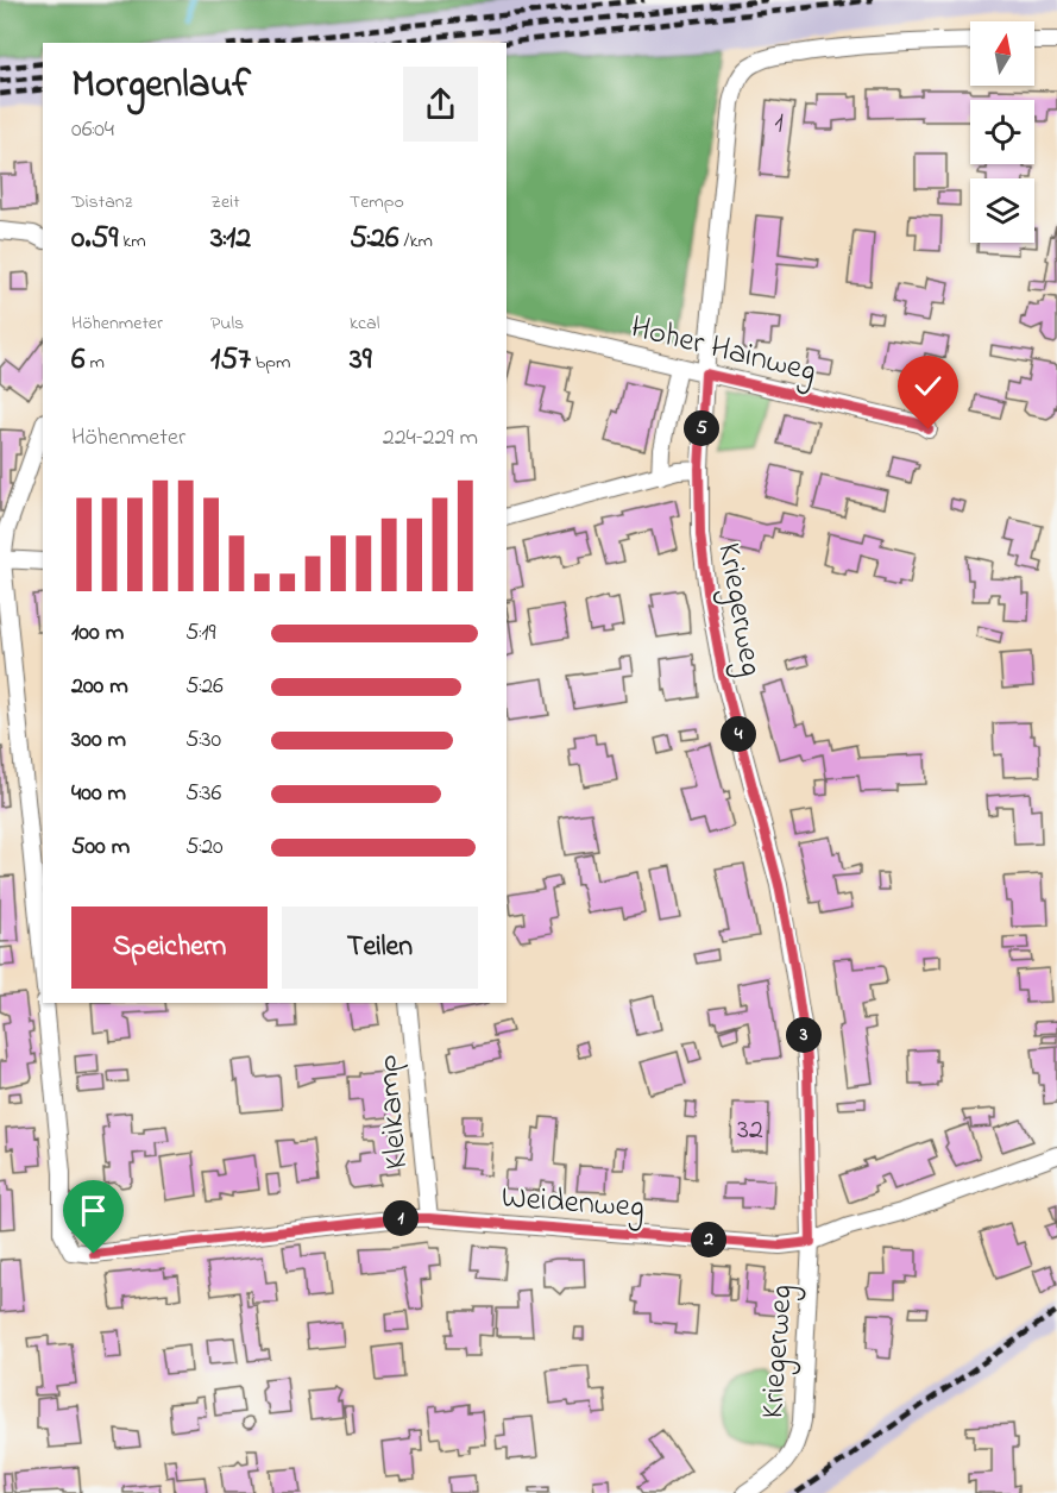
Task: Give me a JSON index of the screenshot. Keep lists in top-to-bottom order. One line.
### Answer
{"streets":{"street":["Hoher Hainweg","Kriegerweg","Kleikamp","Weidenweg"]},"crossings":[["Hoher Hainweg","Kriegerweg"],["Kriegerweg","Weidenweg"],["Kleikamp","Weidenweg"]],"house_numbers":["1","32"],"north":"top","page":{"heading":["Morgenlauf","06:04"],"stats":[["Distanz","0.59 km"],["Zeit","3:12"],["Tempo","5:26 /km"],["Höhenmeter","6 m"],["Puls","157 bpm"],["kcal","39"]],"chart":["Höhenmeter","224–229 m"],"pins":["5","4","3","1","2"],"list":[{"name":"100 m","note":"5:19"},{"name":"200 m","note":"5:26"},{"name":"300 m","note":"5:30"},{"name":"400 m","note":"5:36"},{"name":"500 m","note":"5:20"}],"buttons":["Speichern","Teilen"]}}
